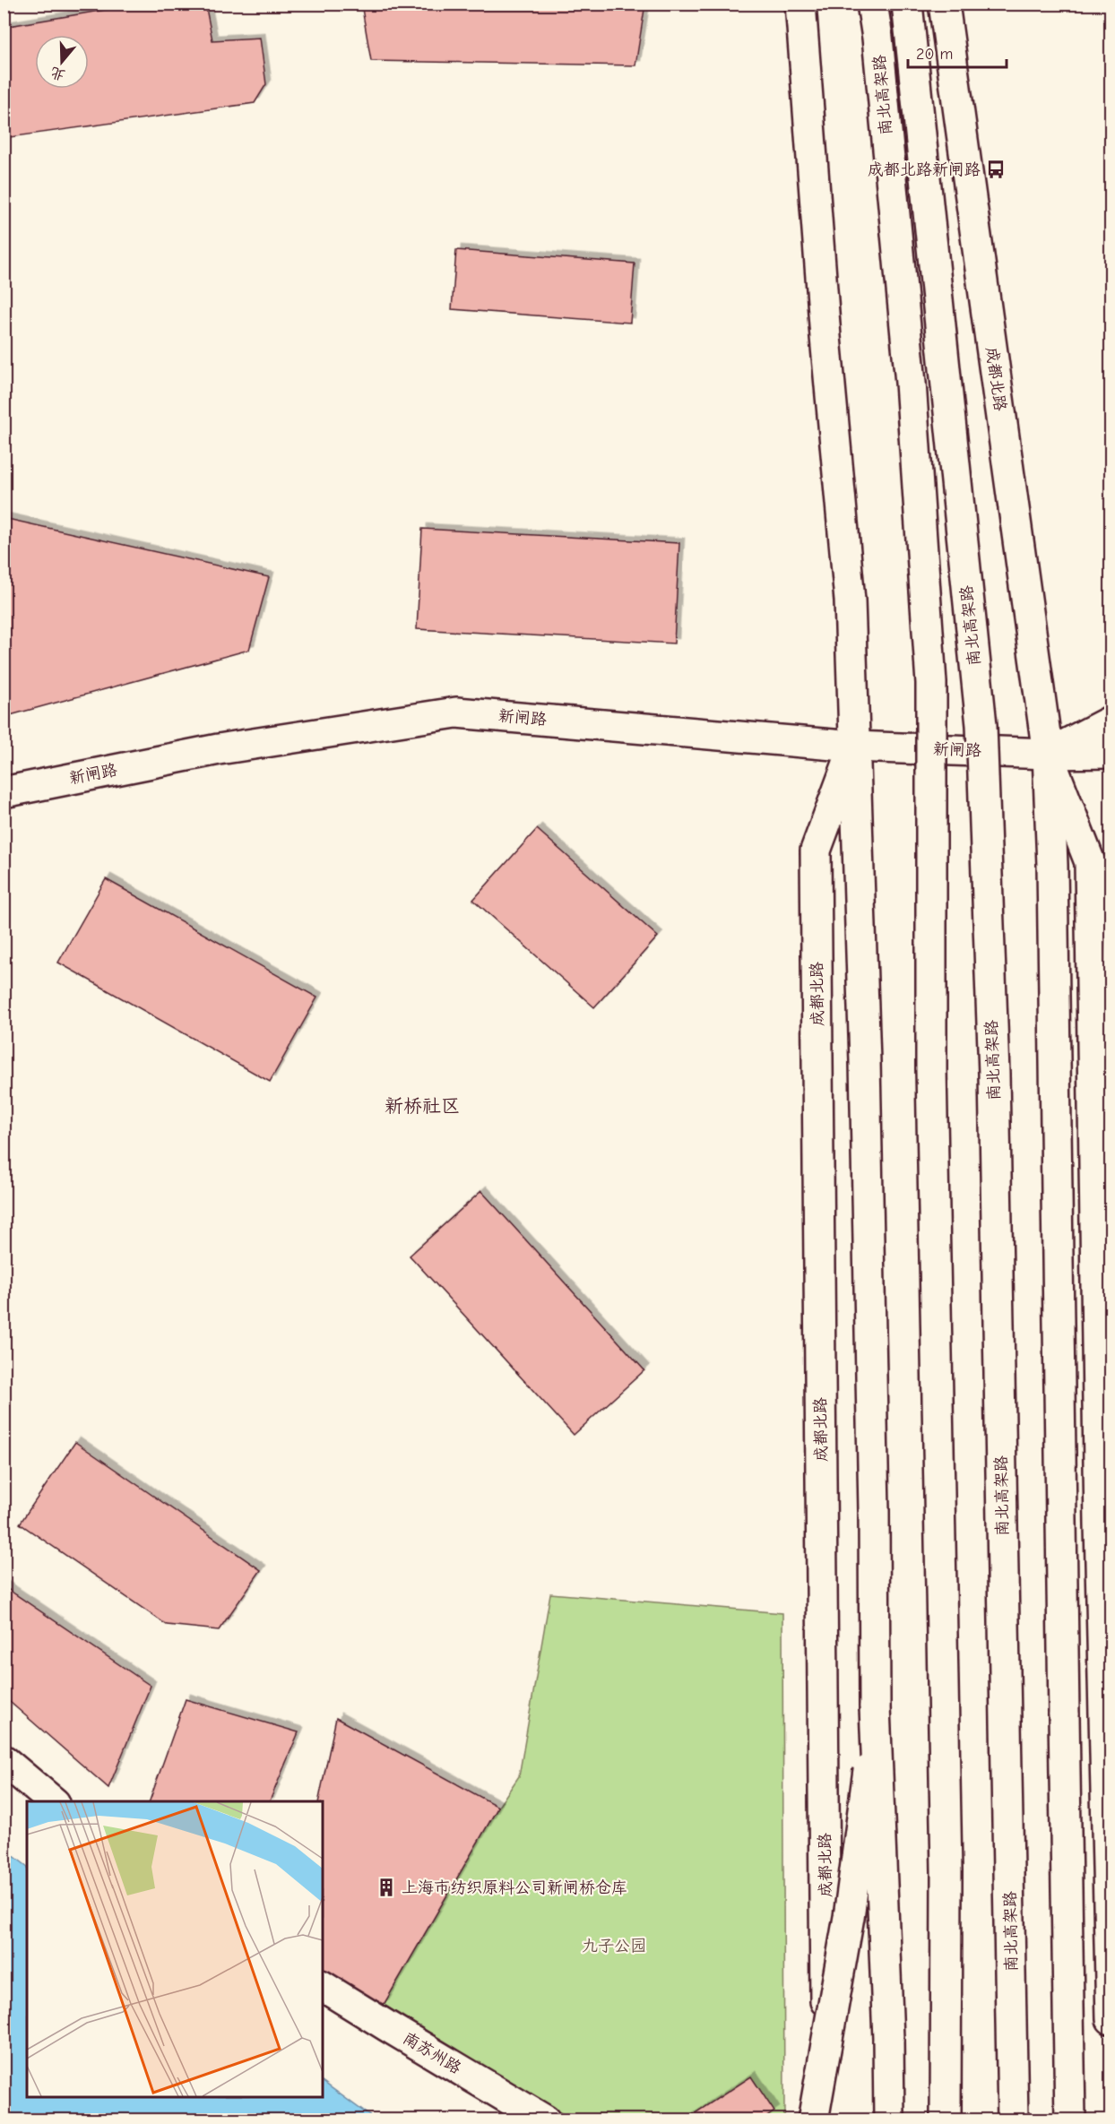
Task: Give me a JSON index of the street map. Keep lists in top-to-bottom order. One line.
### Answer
{"streets":{"main road":["南北高架路","成都北路","新闸路","南苏州路"]},"crossings":[["成都北路","新闸路"]],"districts":["新桥社区"],"parks":["九子公园"],"places":{"bus stop":["成都北路新闸路"],"building":["上海市纺织原料公司新闸桥仓库"]},"scale_bar":"20 m","north":"bottom"}
